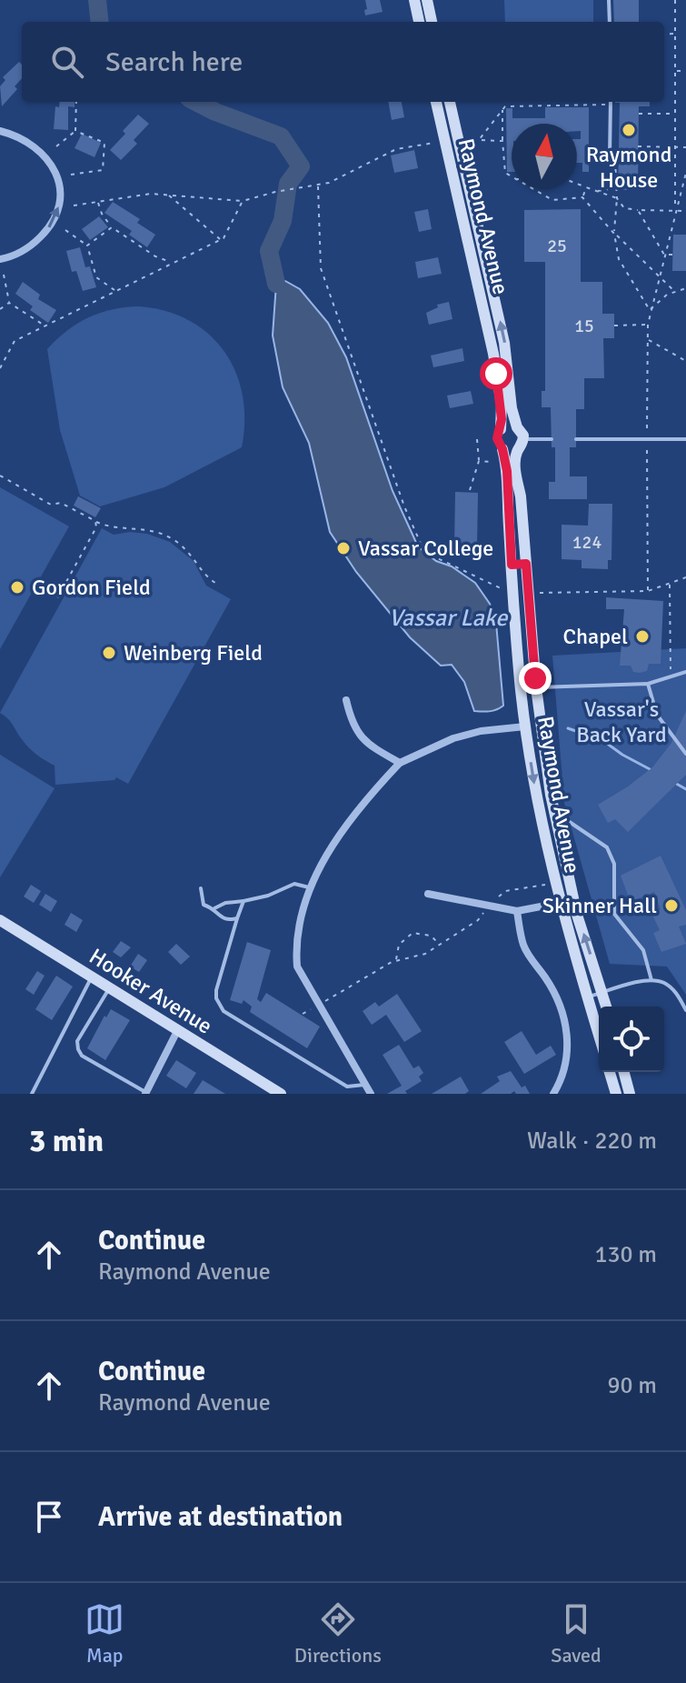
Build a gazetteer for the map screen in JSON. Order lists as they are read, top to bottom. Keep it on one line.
{"streets":{"main road":["Raymond Avenue","Hooker Avenue"]},"water":["Vassar Lake"],"parks":["Vassar's Back Yard"],"places":["Raymond House","Vassar College","Gordon Field","Chapel","Weinberg Field","Skinner Hall"],"house_numbers":["25","15","124"],"north":"top","page":{"search":"Search here","heading":["3 min","Walk · 220 m"],"list":[["Continue","Raymond Avenue","130 m"],["Continue","Raymond Avenue","90 m"],"Arrive at destination"],"nav":["Map","Directions","Saved"]}}
